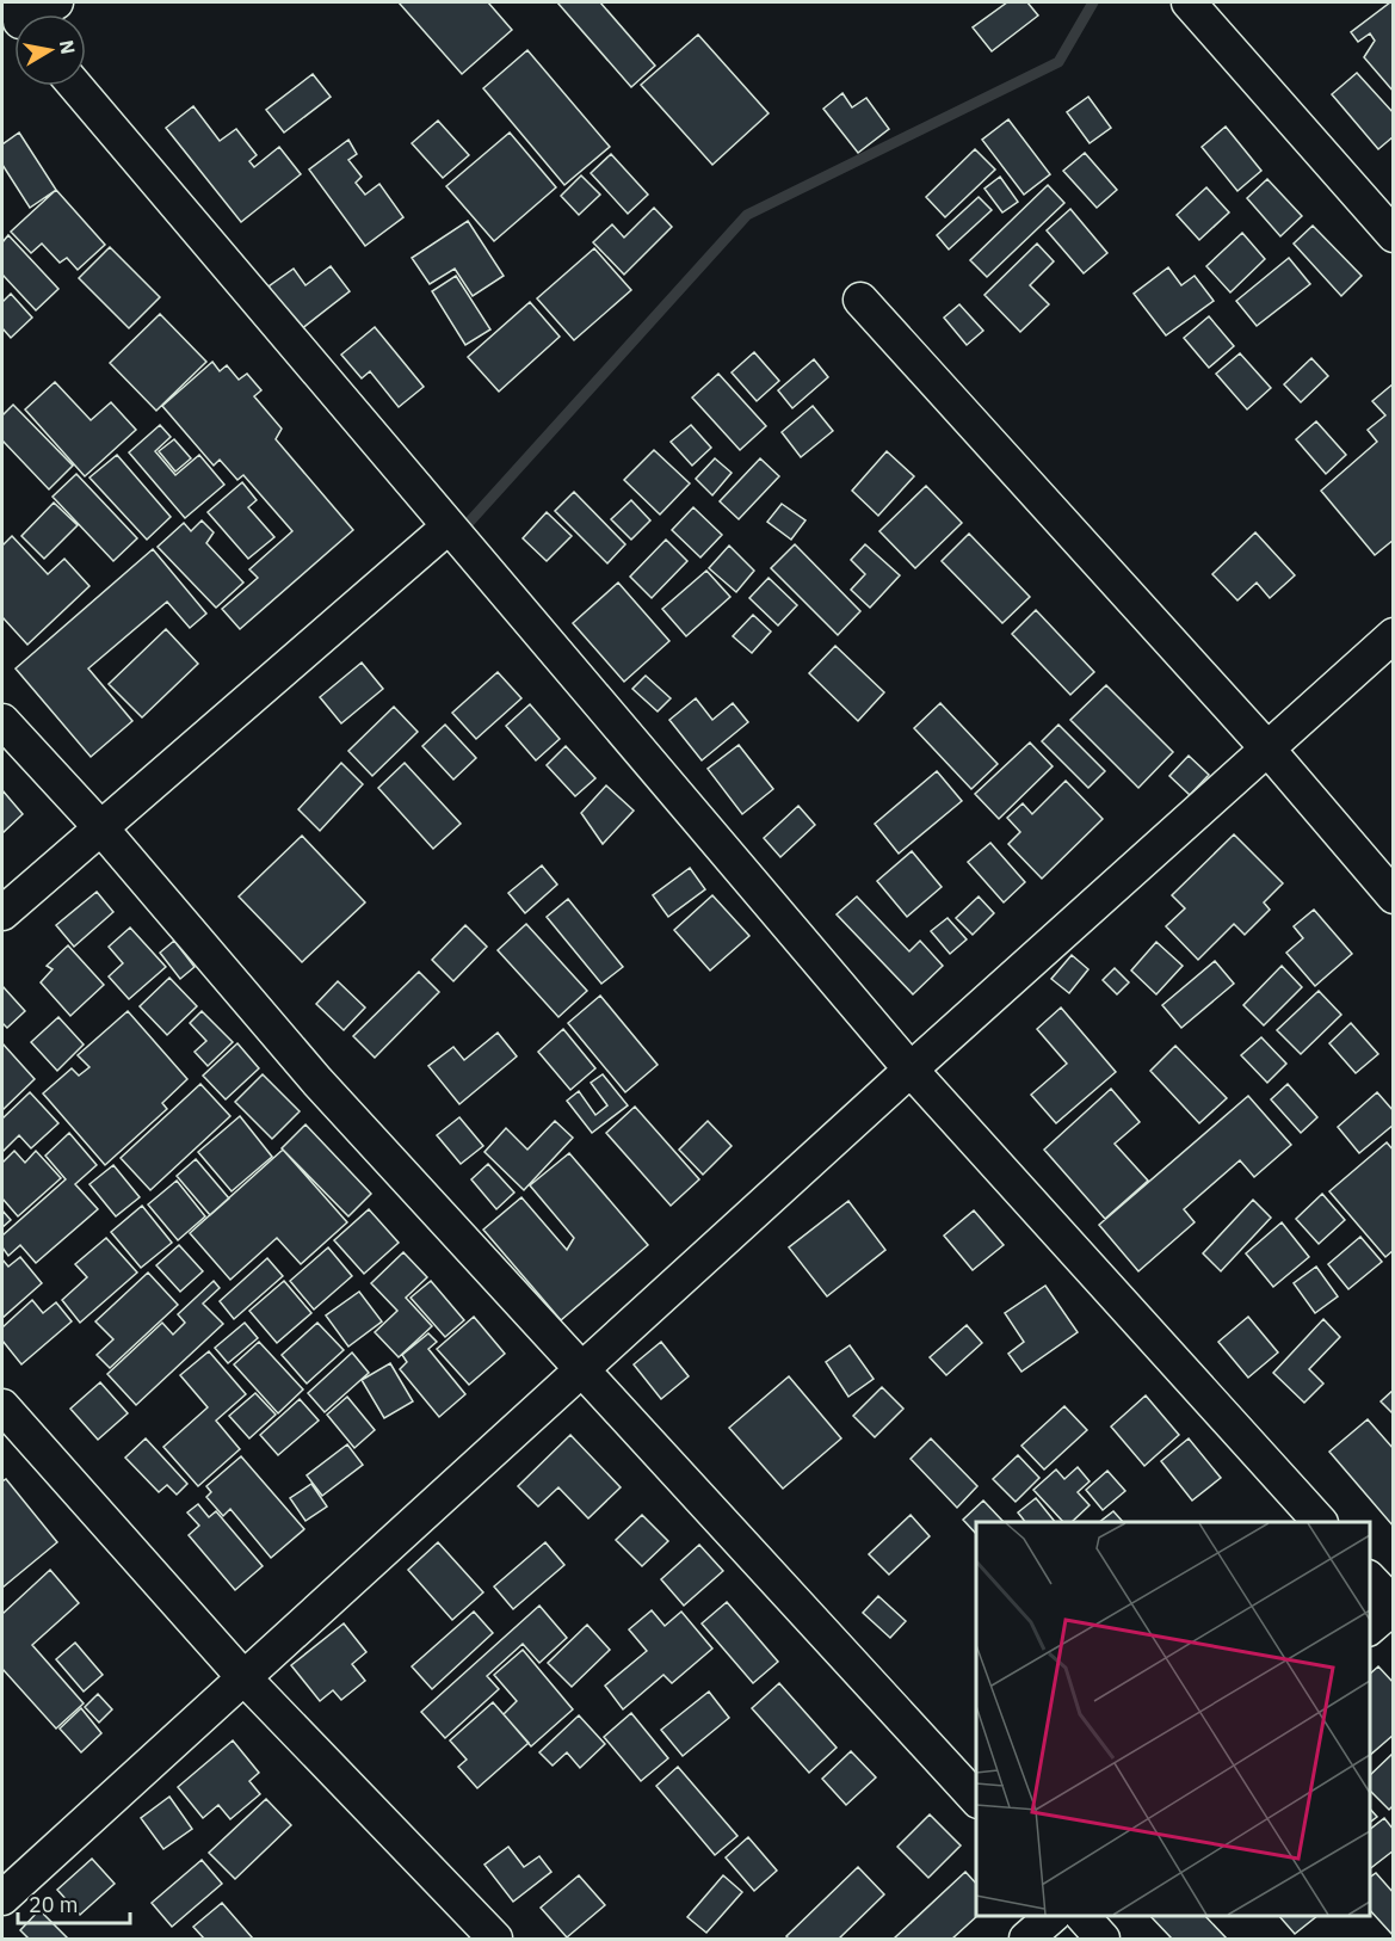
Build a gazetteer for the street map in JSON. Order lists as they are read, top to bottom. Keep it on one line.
{"scale_bar":"20 m","north":"right"}
